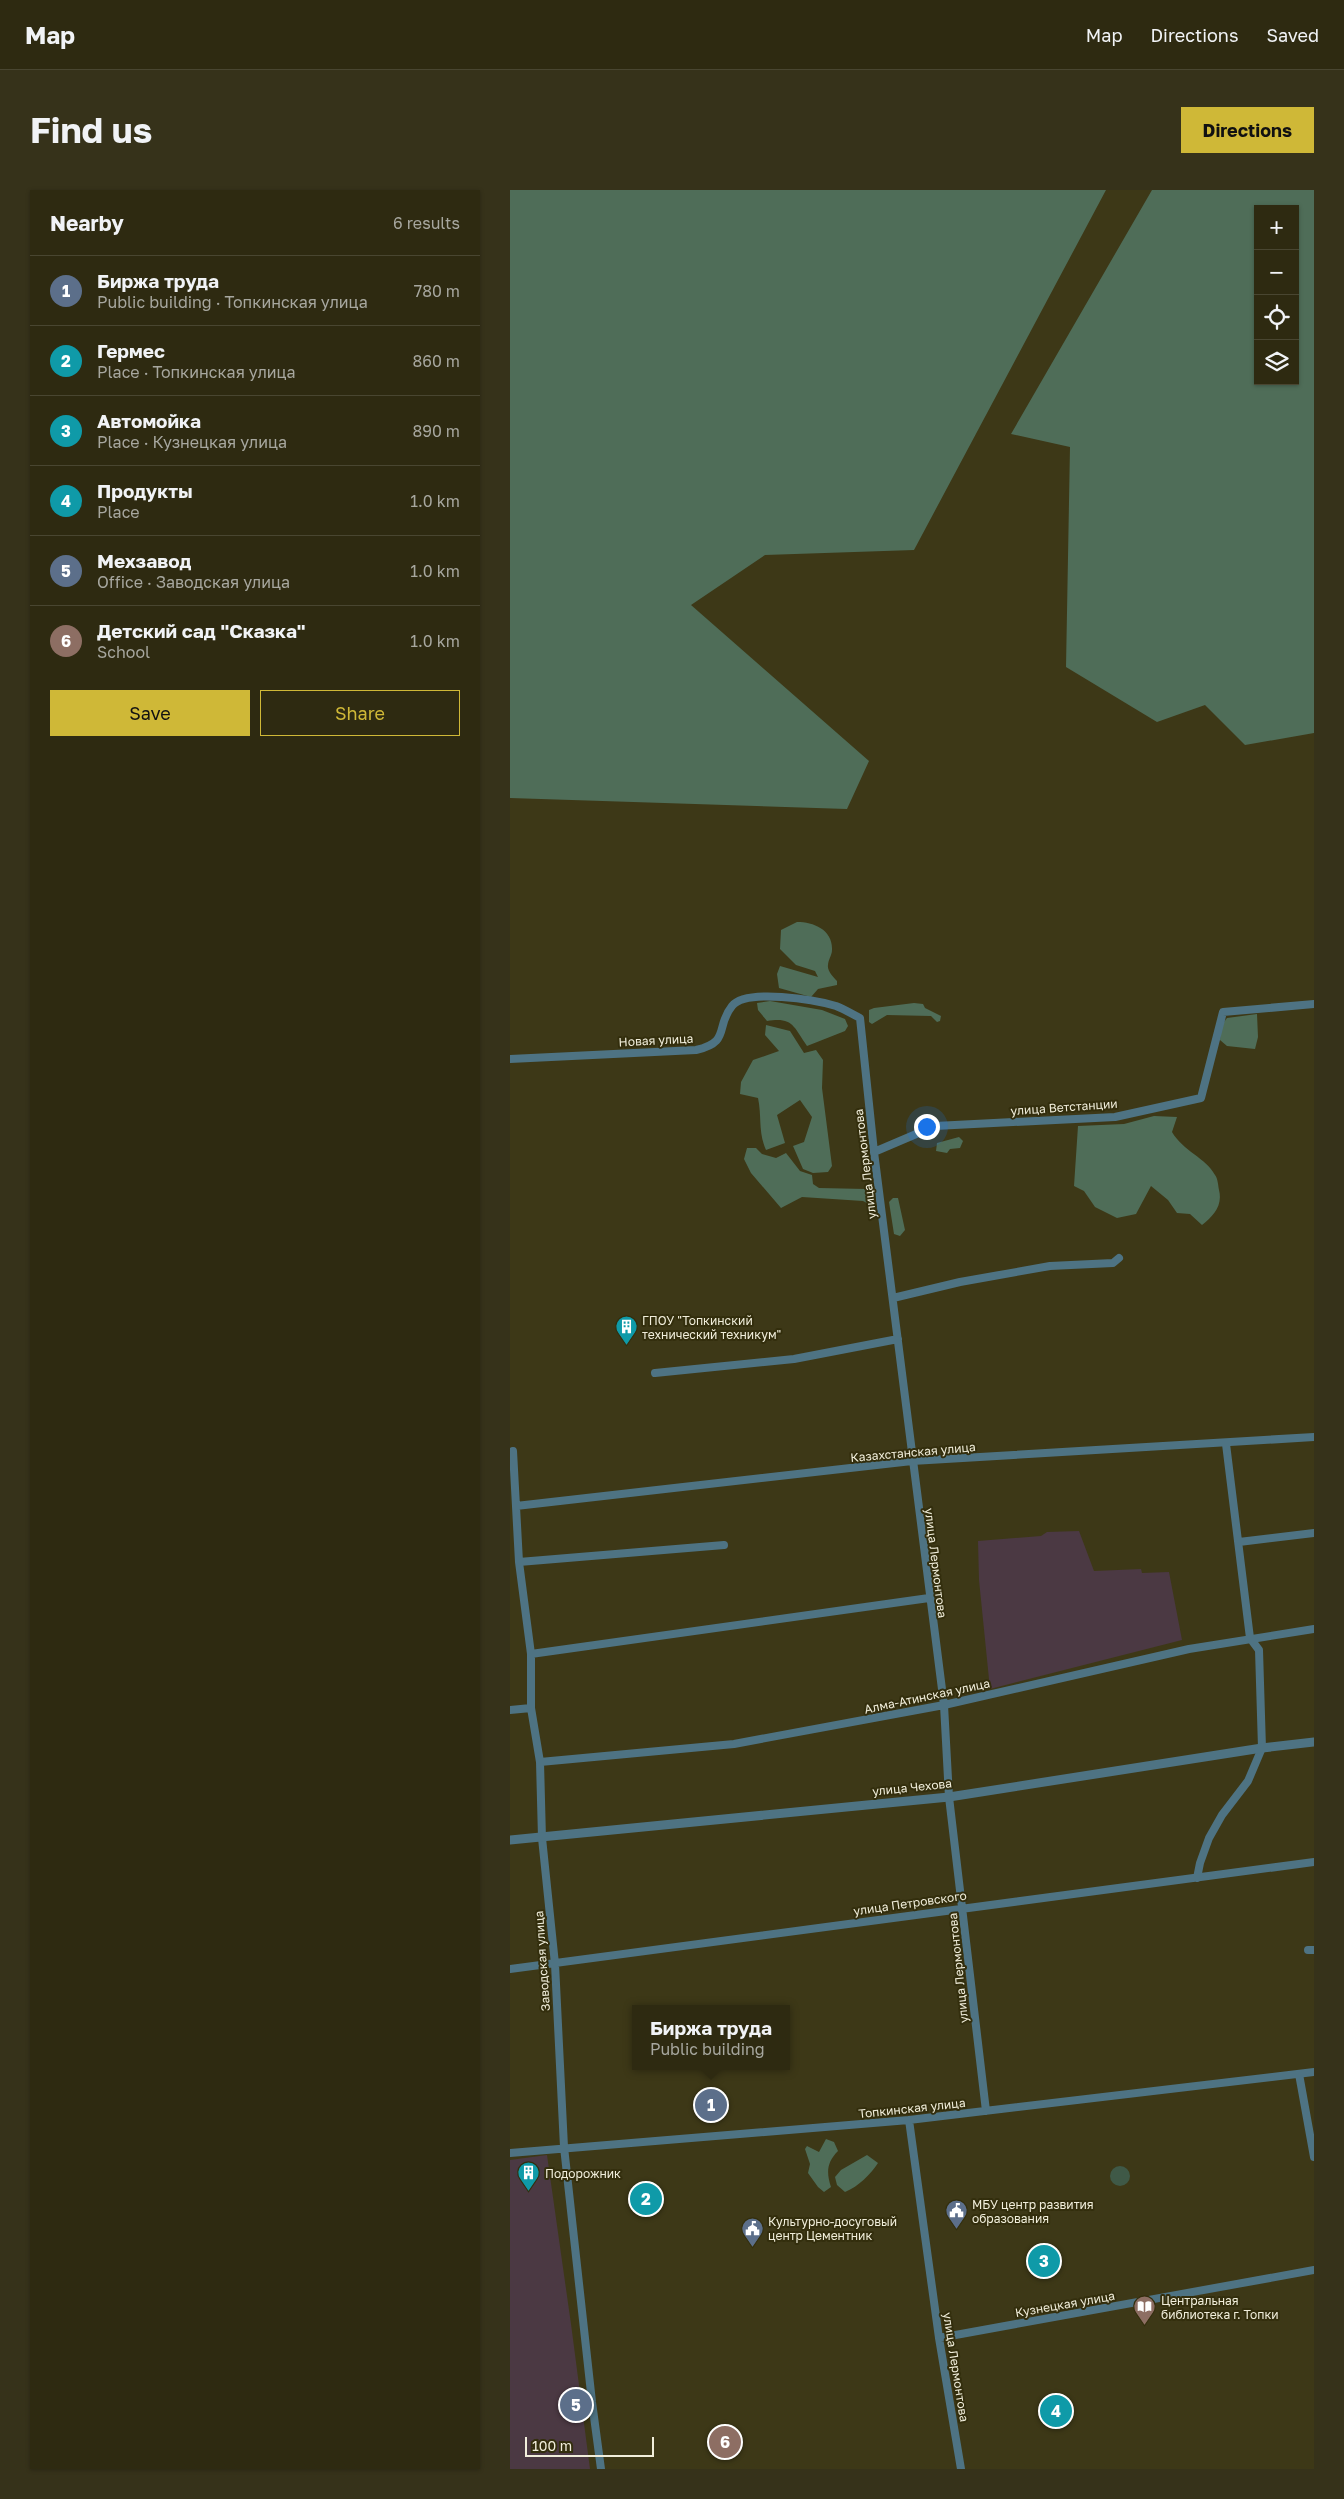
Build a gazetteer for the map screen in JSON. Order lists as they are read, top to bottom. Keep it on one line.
{"streets":{"street":["Новая улица","улица Ветстанции","улица Лермонтова","Казахстанская улица","Алма-Атинская улица","улица Чехова","улица Петровского","Заводская улица","Топкинская улица","Кузнецкая улица"]},"crossings":[["Новая улица","улица Лермонтова"],["улица Ветстанции","улица Лермонтова"],["улица Лермонтова","Казахстанская улица"],["улица Лермонтова","Алма-Атинская улица"],["улица Лермонтова","улица Чехова"],["улица Лермонтова","улица Петровского"],["улица Лермонтова","Топкинская улица"],["улица Лермонтова","Кузнецкая улица"],["Казахстанская улица","Заводская улица"],["Алма-Атинская улица","Заводская улица"],["улица Чехова","Заводская улица"],["улица Петровского","Заводская улица"],["Заводская улица","Топкинская улица"]],"places":{"building":["ГПОУ \"Топкинский технический техникум\"","Подорожник"],"public building":["МБУ центр развития образования","Культурно-досуговый центр Цементник"],"library":["Центральная библиотека г. Топки"]},"scale_bar":"100 m","page":{"header":"Map","nav":["Map","Directions","Saved"],"buttons":["Directions",["Save","Share"]],"title":"Find us","heading":["Nearby","6 results"],"map_buttons":["+","−"],"list":[{"mark":"1","name":"Биржа труда","note":"Public building · Топкинская улица","value":"780 m"},{"mark":"2","name":"Гермес","note":"Place · Топкинская улица","value":"860 m"},{"mark":"3","name":"Автомойка","note":"Place · Кузнецкая улица","value":"890 m"},{"mark":"4","name":"Продукты","note":"Place","value":"1.0 km"},{"mark":"5","name":"Мехзавод","note":"Office · Заводская улица","value":"1.0 km"},{"mark":"6","name":"Детский сад \"Сказка\"","note":"School","value":"1.0 km"}],"popup":["Биржа труда","Public building"],"pins":["1","2","3","5","4","6"],"scale":"100 m"}}
